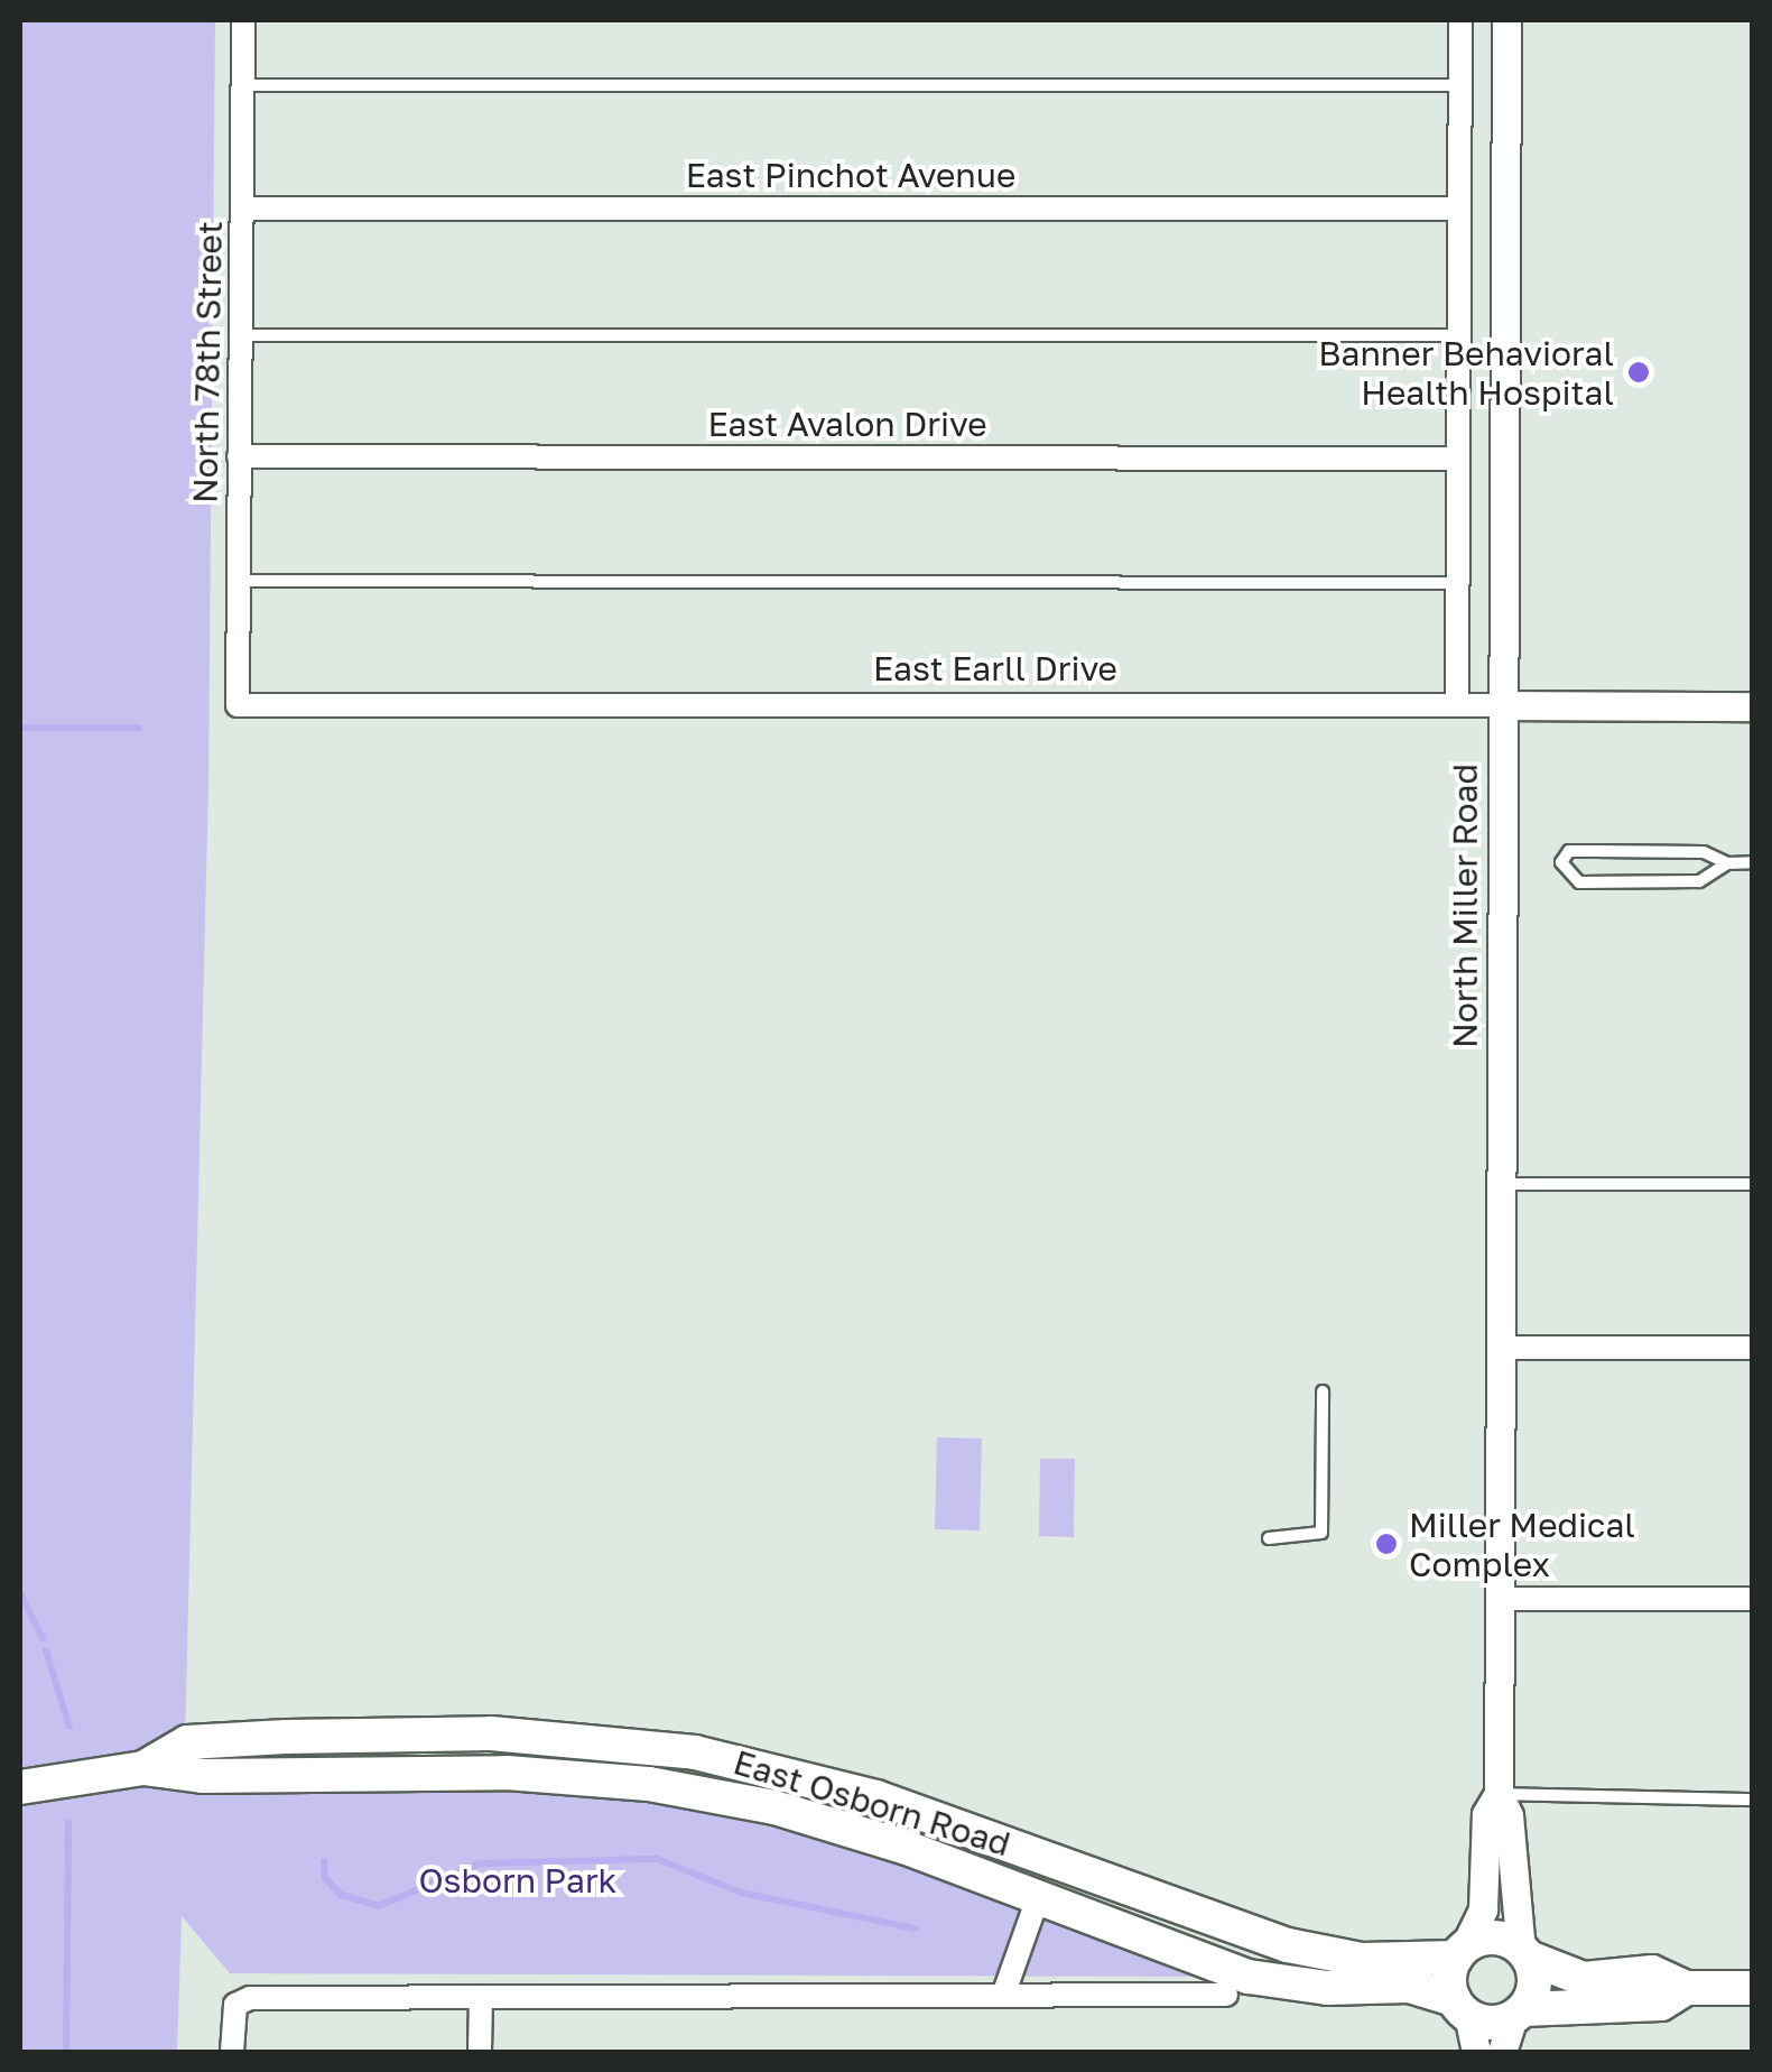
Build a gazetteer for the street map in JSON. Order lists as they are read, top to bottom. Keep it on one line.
{"streets":{"main road":["East Osborn Road"],"street":["East Pinchot Avenue","North 78th Street","East Avalon Drive","East Earll Drive","North Miller Road"]},"crossings":[["East Pinchot Avenue","North 78th Street"],["North 78th Street","East Avalon Drive"],["North 78th Street","East Earll Drive"],["East Earll Drive","North Miller Road"],["North Miller Road","East Osborn Road"]],"parks":["Osborn Park"],"places":["Banner Behavioral Health Hospital","Miller Medical Complex"]}
